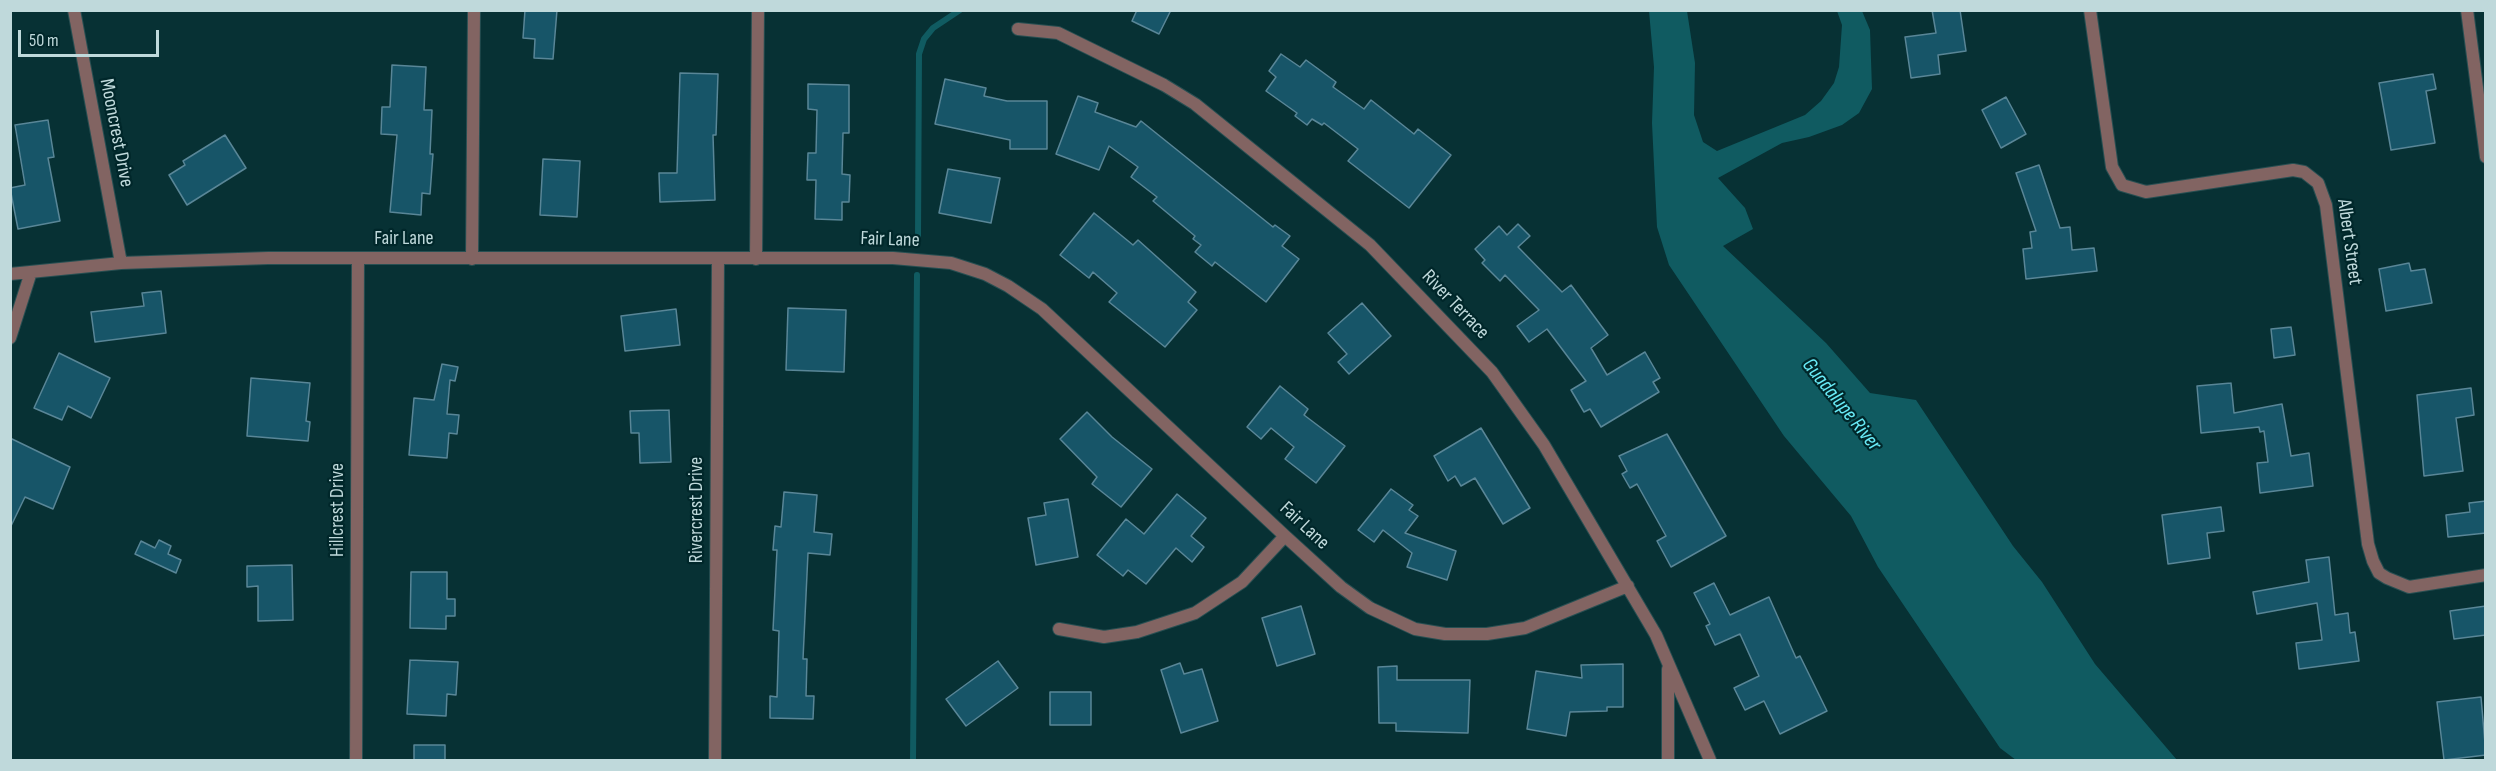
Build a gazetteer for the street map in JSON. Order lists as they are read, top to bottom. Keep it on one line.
{"streets":{"street":["Mooncrest Drive","Fair Lane","Albert Street","River Terrace","Hillcrest Drive","Rivercrest Drive"]},"crossings":[["Mooncrest Drive","Fair Lane"],["Fair Lane","River Terrace"],["Fair Lane","Hillcrest Drive"],["Fair Lane","Rivercrest Drive"]],"water":["Guadalupe River"],"scale_bar":"50 m"}
